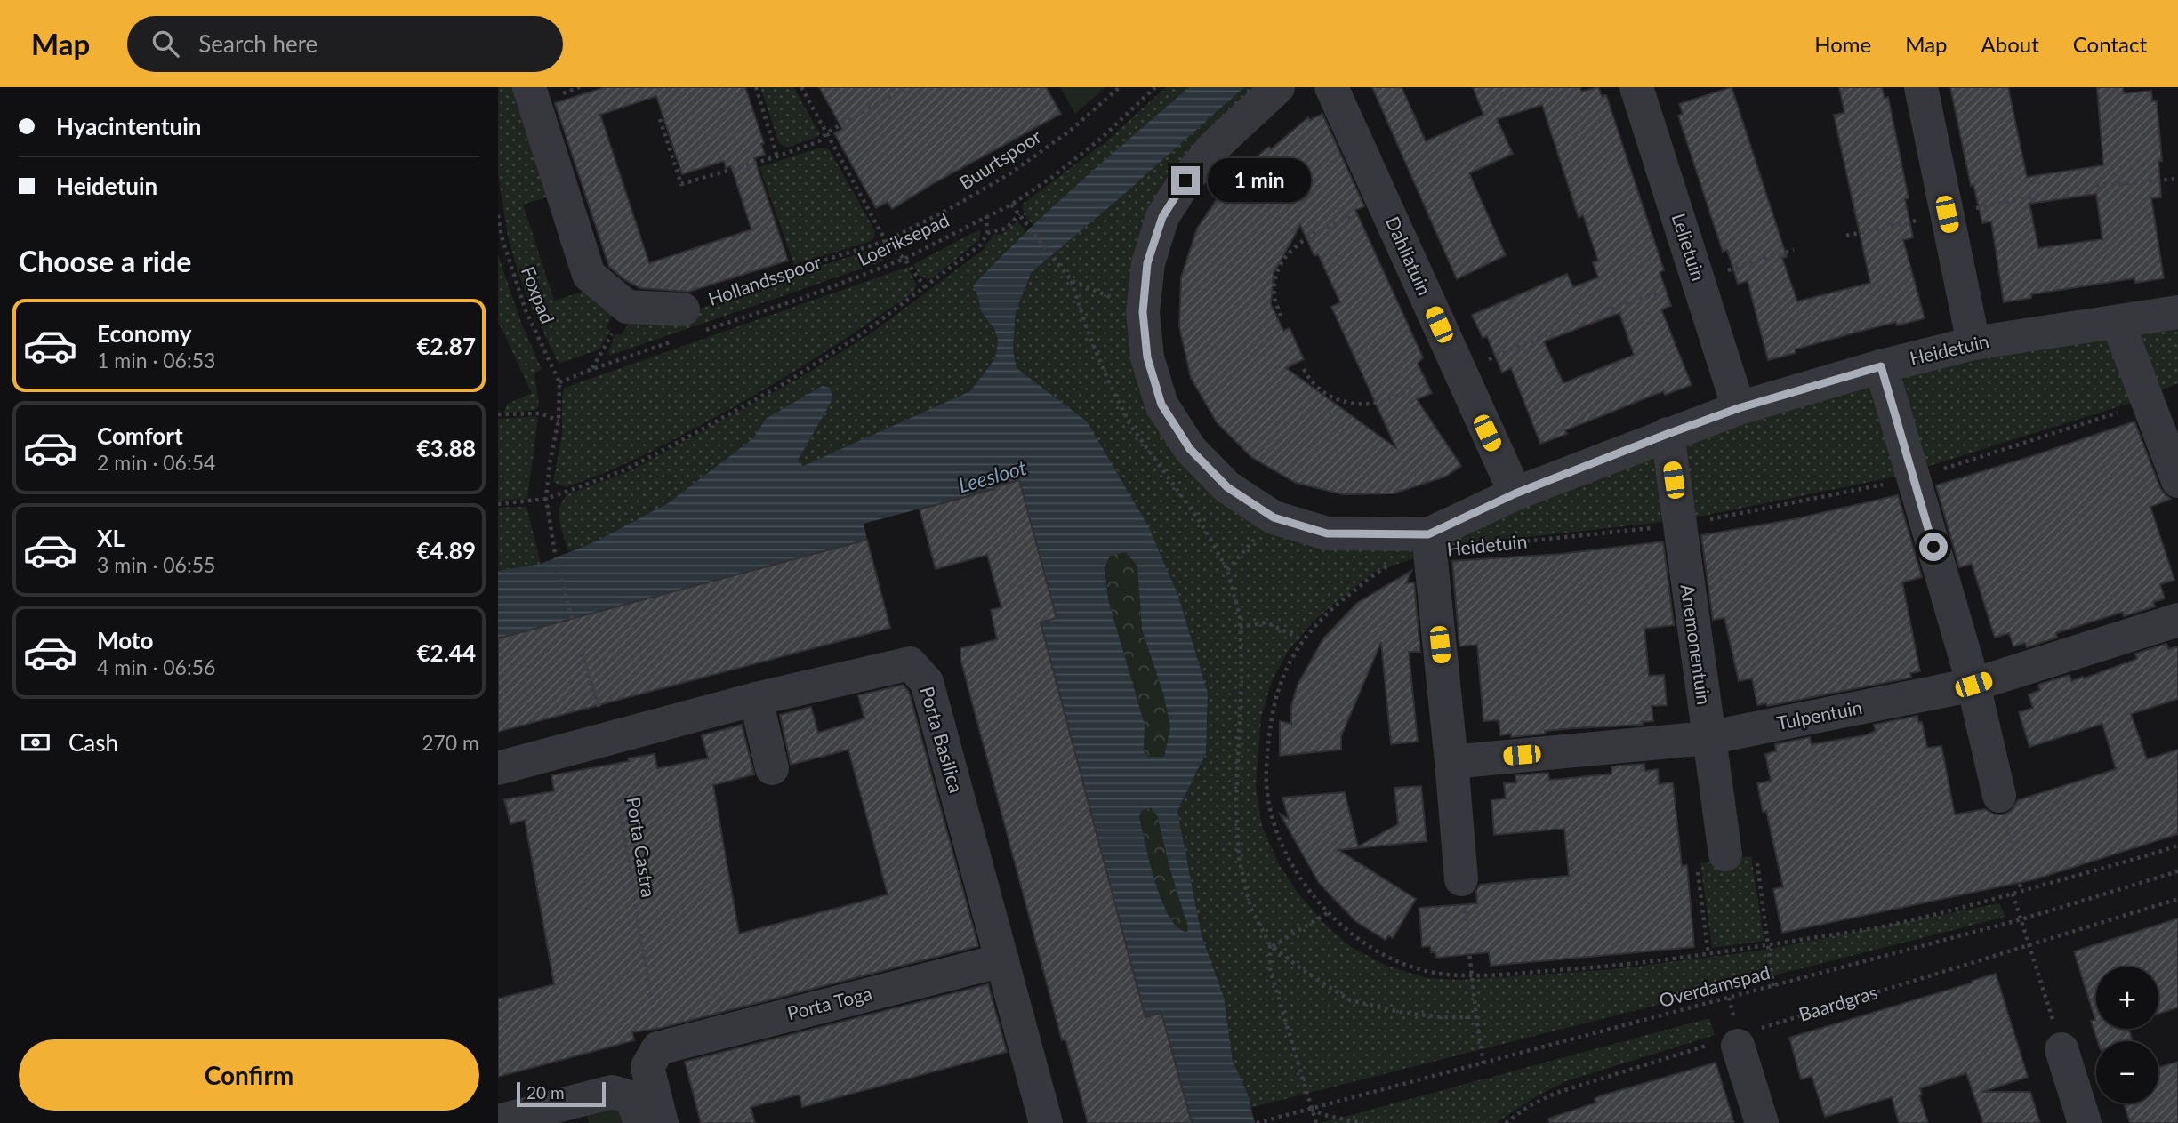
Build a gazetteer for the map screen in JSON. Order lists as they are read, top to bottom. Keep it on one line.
{"streets":{"street":["Lelietuin","Dahliatuin","Hollandsspoor","Heidetuin","Anemonentuin","Tulpentuin","Porta Basilica","Porta Toga"],"path":["Buurtspoor","Loeriksepad","Foxpad","Porta Castra","Overdamspad","Baardgras"]},"crossings":[["Buurtspoor","Hollandsspoor"],["Loeriksepad","Hollandsspoor"],["Loeriksepad","Foxpad"],["Lelietuin","Heidetuin"],["Dahliatuin","Heidetuin"],["Heidetuin","Anemonentuin"],["Anemonentuin","Tulpentuin"],["Porta Basilica","Porta Castra"],["Porta Basilica","Porta Toga"],["Porta Castra","Porta Toga"]],"water":["Leesloot"],"scale_bar":"20 m","page":{"header":"Map","search":"Search here","nav":["Home","Map","About","Contact"],"banner":["Hyacintentuin","Heidetuin"],"bubble":"1 min","heading":"Choose a ride","list":[{"name":"Economy","note":"1 min · 06:53","value":"€2.87"},{"name":"Comfort","note":"2 min · 06:54","value":"€3.88"},{"name":"XL","note":"3 min · 06:55","value":"€4.89"},{"name":"Moto","note":"4 min · 06:56","value":"€2.44"}],"pay":["Cash","270 m"],"map_buttons":["+","−"],"buttons":"Confirm","scale":"20 m"}}
